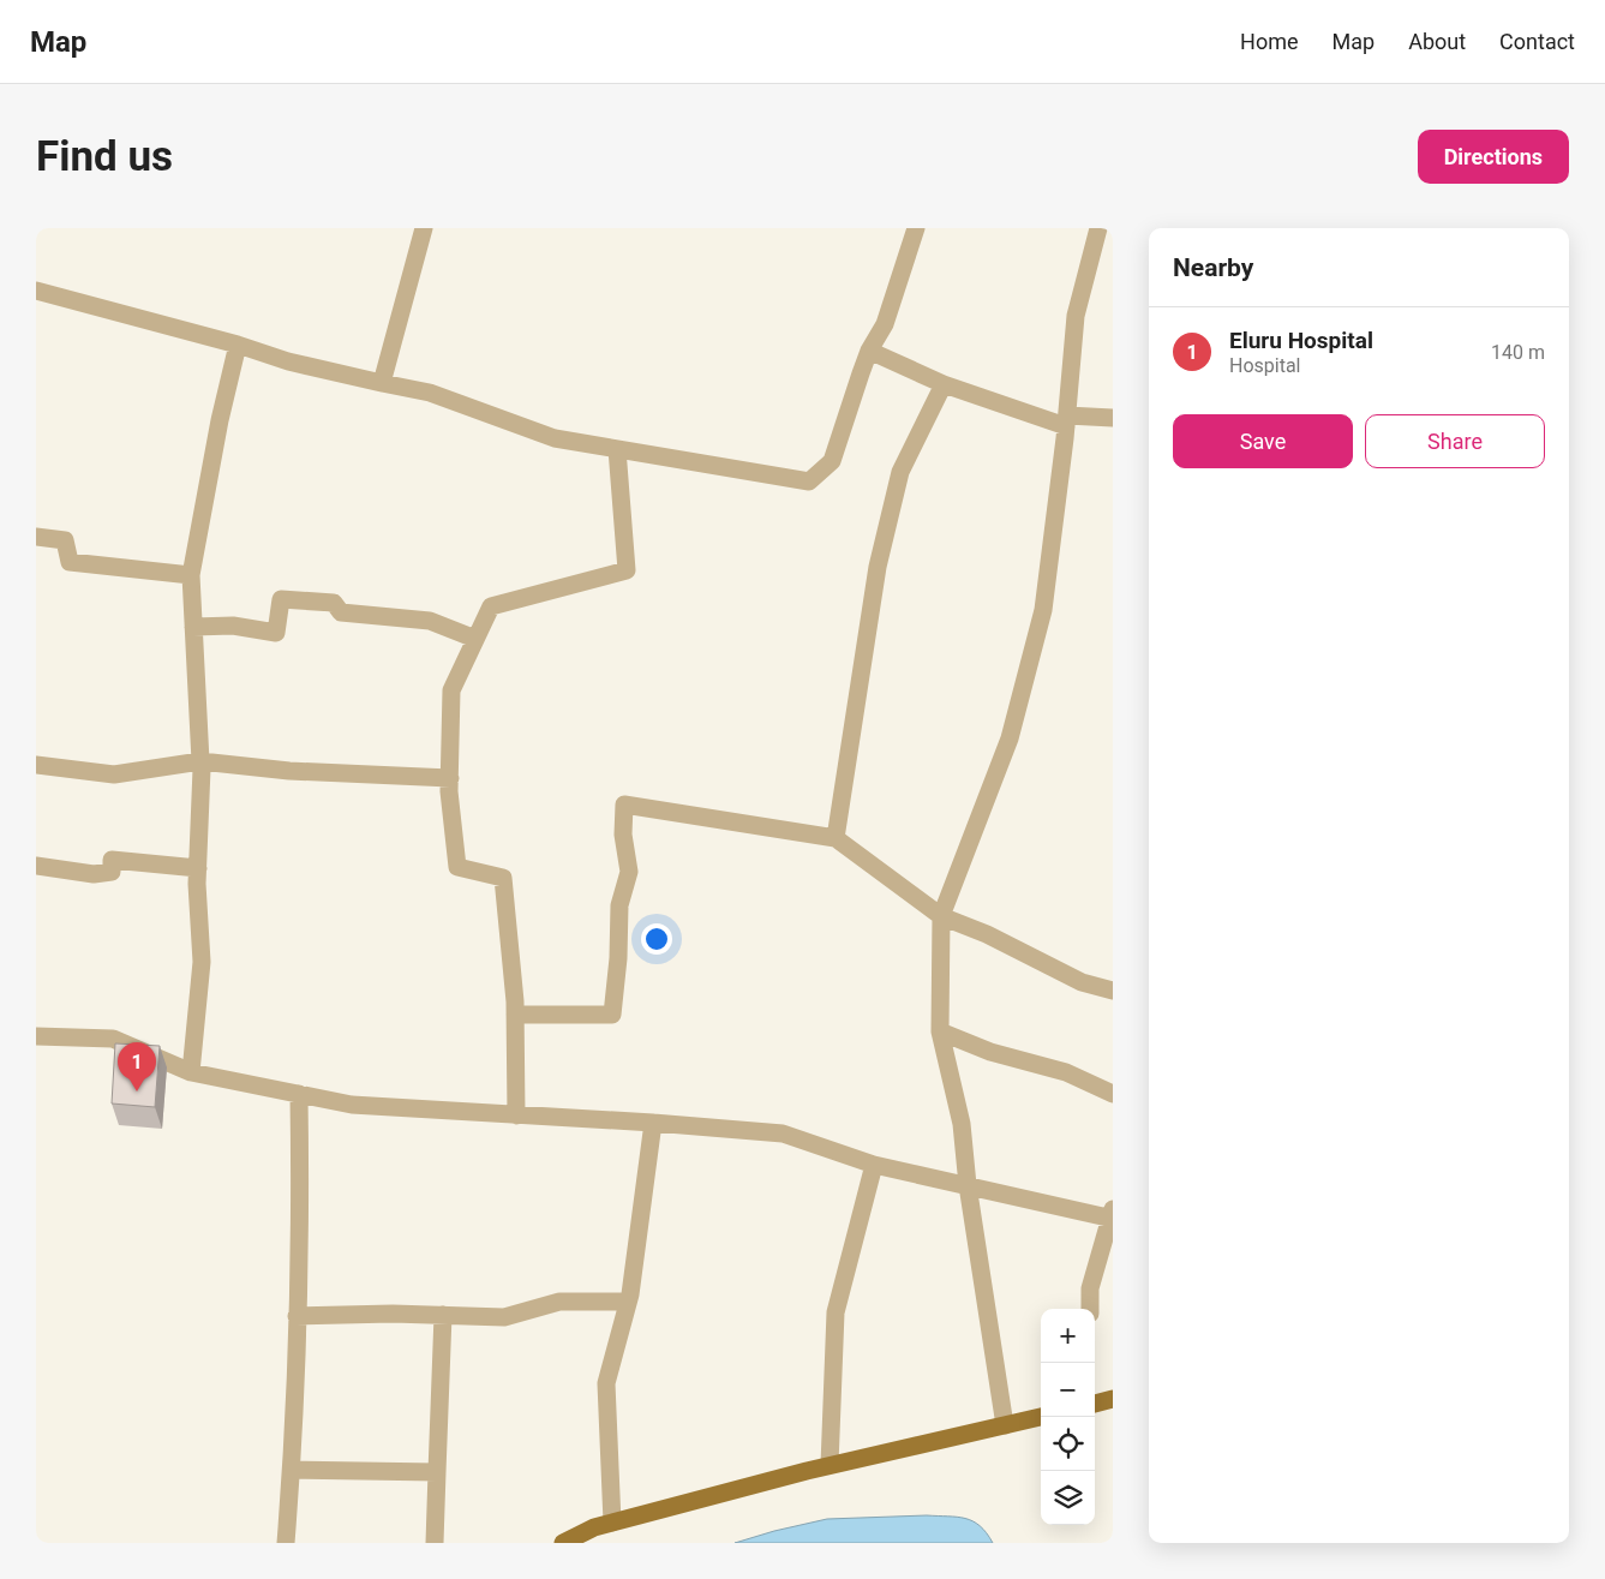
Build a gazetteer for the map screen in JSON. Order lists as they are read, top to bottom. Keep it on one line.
{"page":{"header":"Map","nav":["Home","Map","About","Contact"],"buttons":["Directions",["Save","Share"]],"title":"Find us","heading":"Nearby","list":[{"mark":"1","name":"Eluru Hospital","note":"Hospital","value":"140 m"}],"pins":"1","map_buttons":["+","−"]}}
